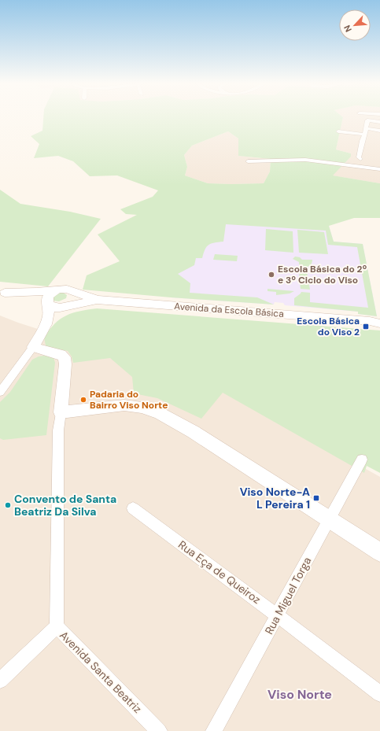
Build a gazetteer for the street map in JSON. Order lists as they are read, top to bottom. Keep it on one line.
{"streets":{"street":["Avenida da Escola Básica","Rua Eça de Queiroz","Rua Miguel Torga","Avenida Santa Beatriz"]},"crossings":[["Rua Eça de Queiroz","Rua Miguel Torga"]],"districts":["Viso Norte"],"places":{"other":["Escola Básica do 2º e 3º Ciclo do Viso","Padaria do Bairro Viso Norte","Convento de Santa Beatriz Da Silva"],"transit":["Escola Básica do Viso 2","Viso Norte-A L Pereira 1"]},"north":"bottom left"}
